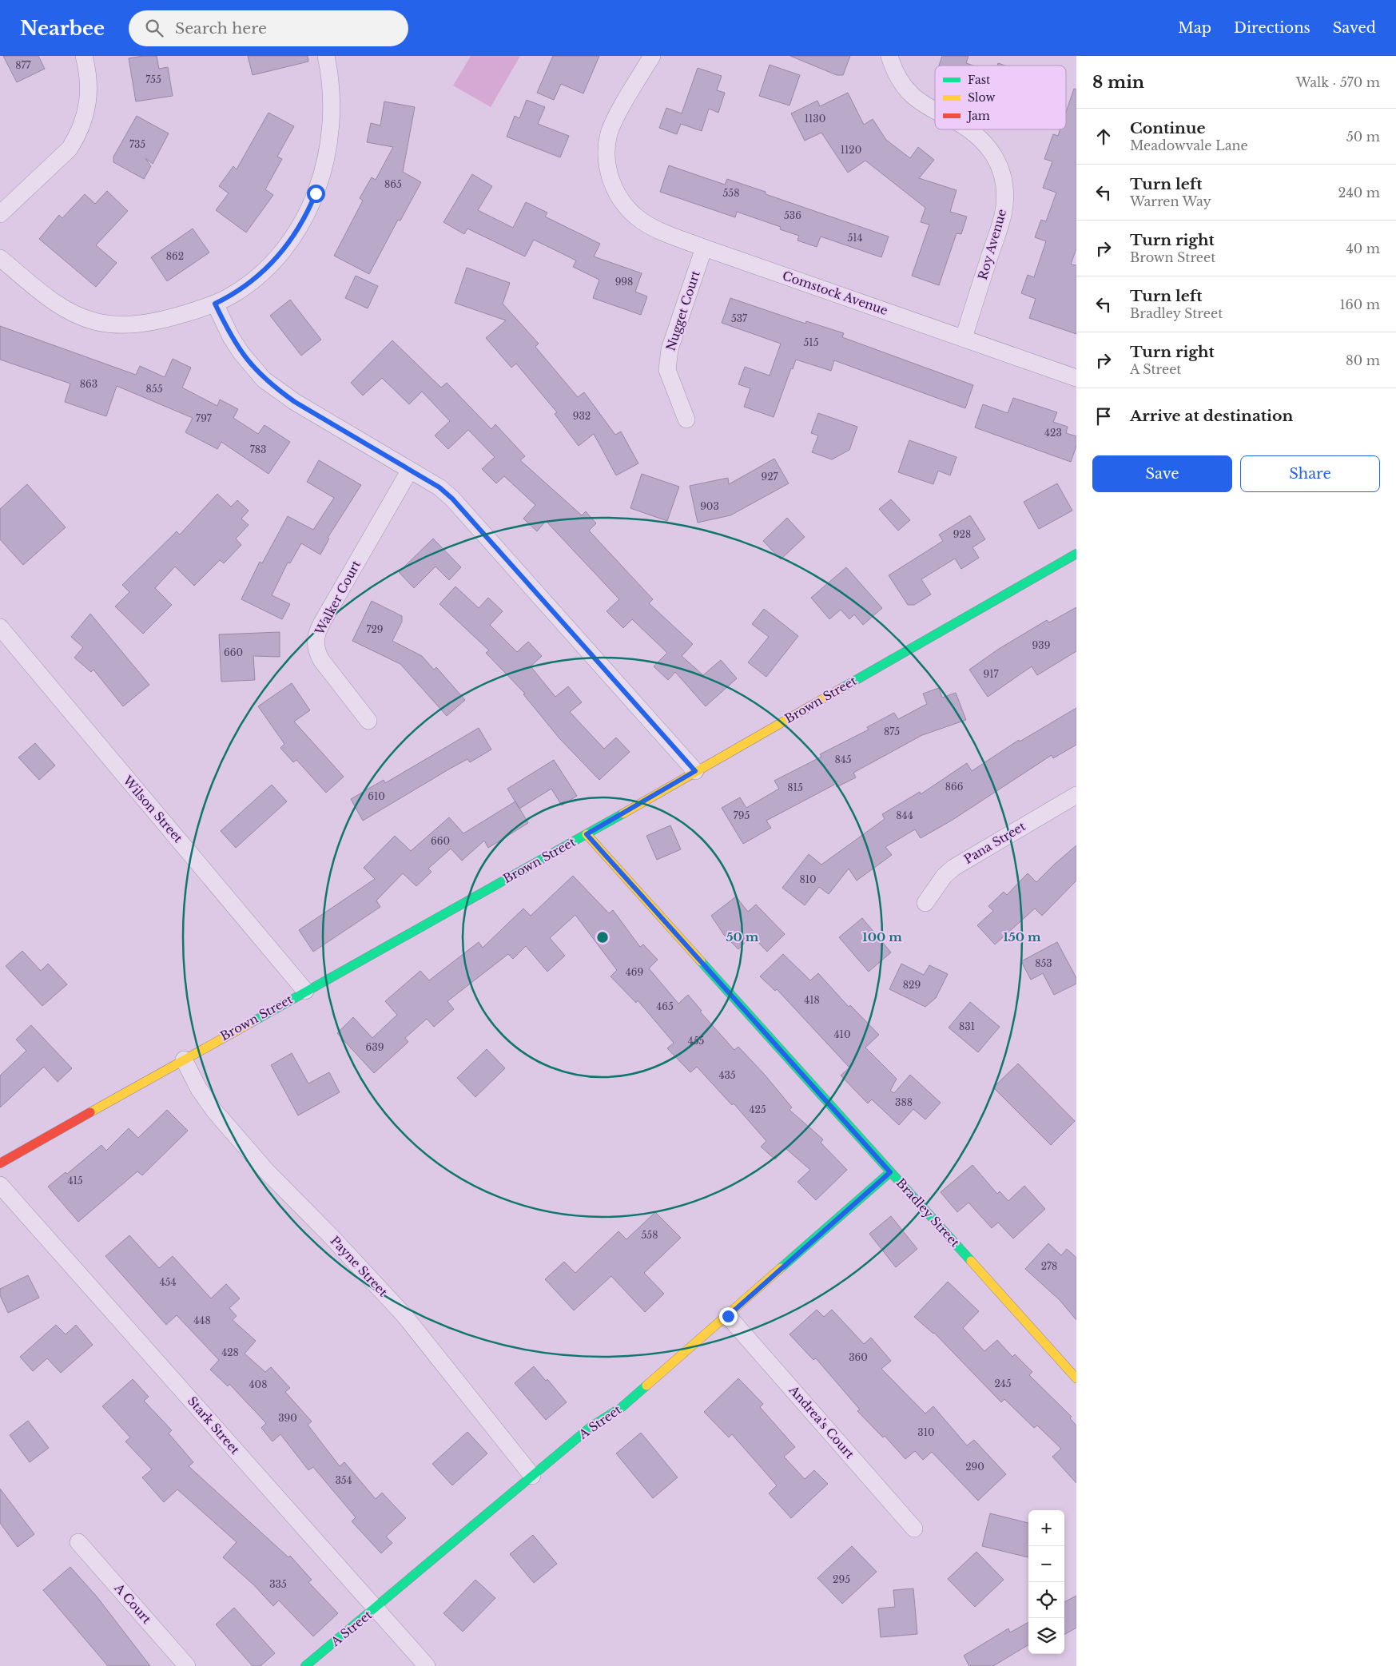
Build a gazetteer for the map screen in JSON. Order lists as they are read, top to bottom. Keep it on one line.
{"streets":{"street":["Roy Avenue","Comstock Avenue","Nugget Court","Walker Court","Brown Street","Wilson Street","Pana Street","Bradley Street","Payne Street","A Street","Andrea's Court","Stark Street","A Court"]},"crossings":[["Roy Avenue","Comstock Avenue"],["Comstock Avenue","Nugget Court"],["Brown Street","Wilson Street"],["Brown Street","Bradley Street"],["Brown Street","Payne Street"],["Bradley Street","A Street"],["Payne Street","A Street"],["A Street","Andrea's Court"],["A Street","Stark Street"]],"house_numbers":["877","755","1130","735","1120","865","558","536","514","862","998","537","515","863","855","932","797","423","783","927","903","928","729","939","660","917","875","845","866","815","610","795","844","660","810","853","469","829","418","465","831","410","455","639","435","388","425","415","558","278","454","448","428","360","245","408","390","310","290","354","295","335"],"legend":["Fast","Slow","Jam"],"page":{"header":"Nearbee","search":"Search here","nav":["Map","Directions","Saved"],"heading":["8 min","Walk · 570 m"],"list":[["Continue","Meadowvale Lane","50 m"],["Turn left","Warren Way","240 m"],["Turn right","Brown Street","40 m"],["Turn left","Bradley Street","160 m"],["Turn right","A Street","80 m"],"Arrive at destination"],"buttons":["Save","Share"],"map_buttons":["+","−"]},"rings":["50 m","100 m","150 m"]}
